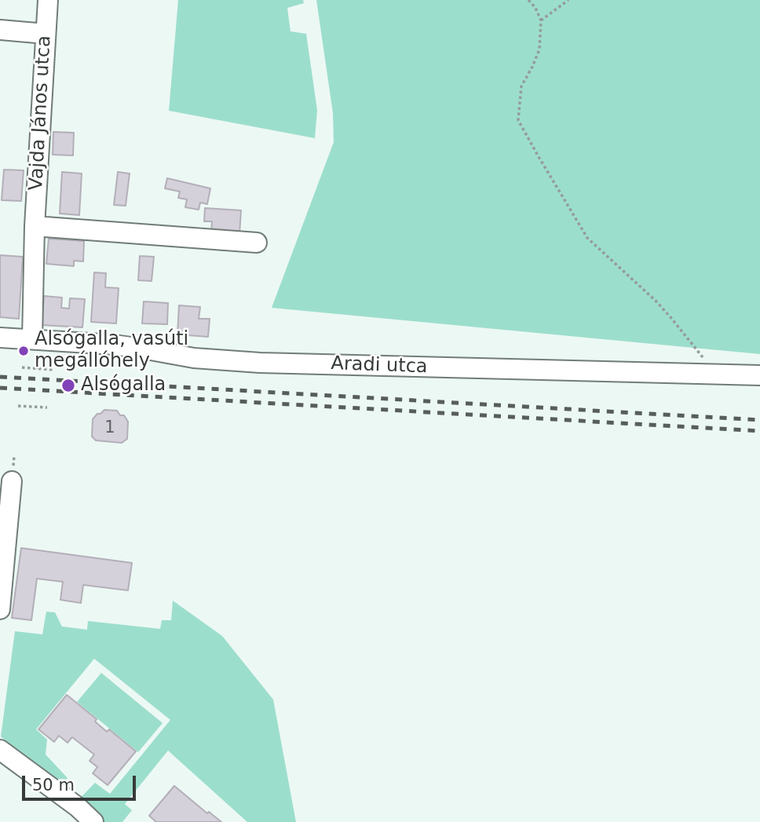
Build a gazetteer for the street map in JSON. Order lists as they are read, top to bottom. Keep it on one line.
{"streets":{"street":["Vajda János utca","Aradi utca"]},"crossings":[["Vajda János utca","Aradi utca"]],"places":["Alsógalla, vasúti megállóhely","Alsógalla"],"house_numbers":["1"],"scale_bar":"50 m"}
